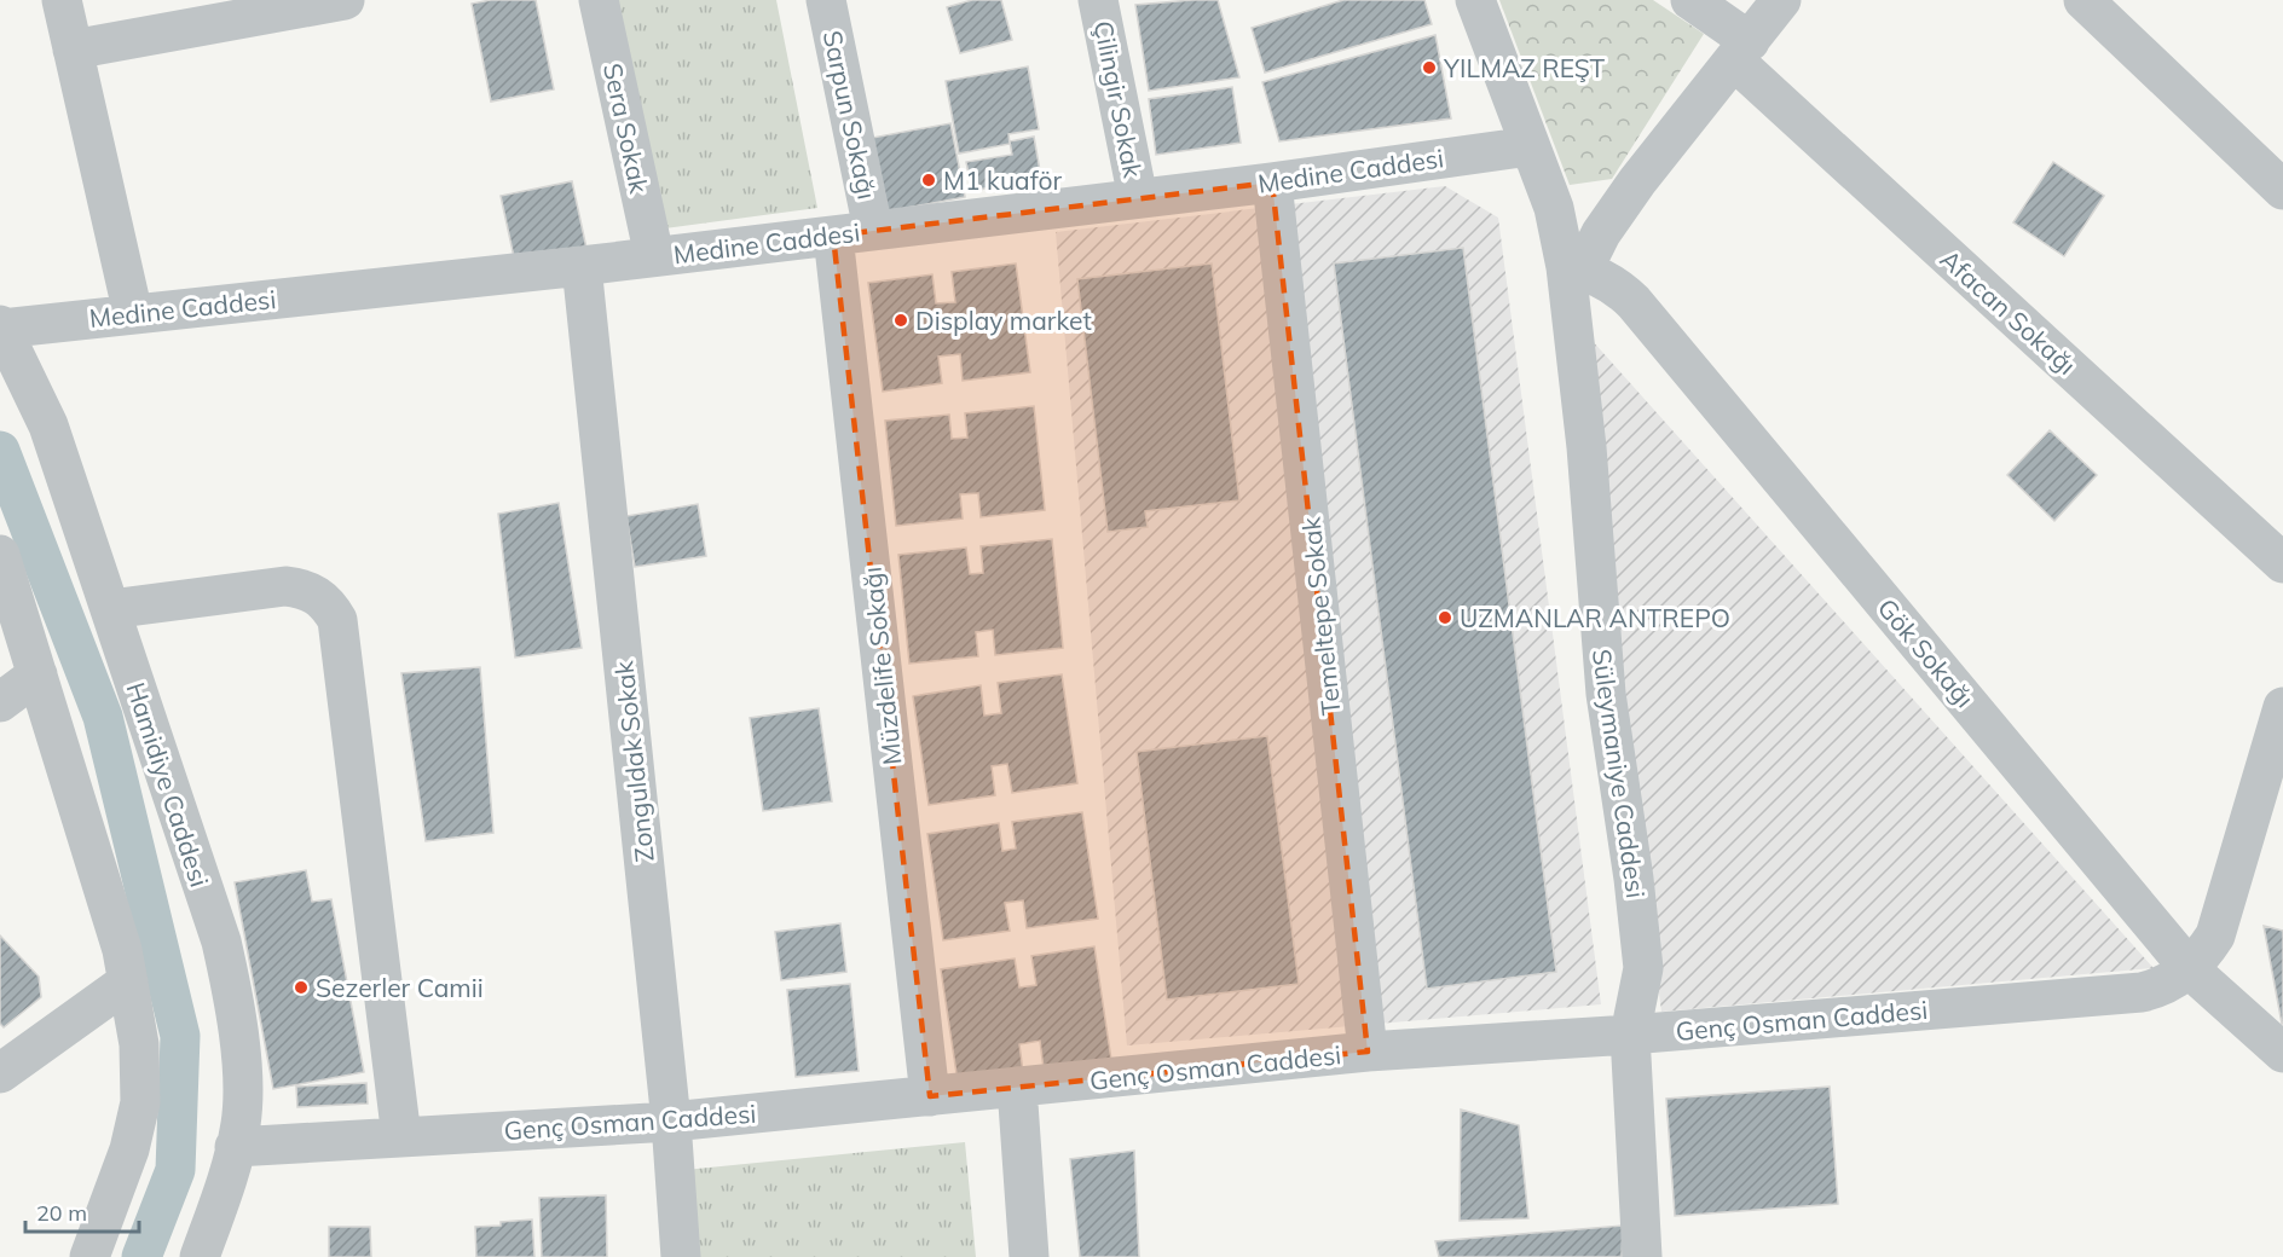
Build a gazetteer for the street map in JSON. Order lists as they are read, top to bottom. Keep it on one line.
{"streets":{"street":["Çilingir Sokak","Sarpun Sokağı","Sera Sokak","Medine Caddesi","Afacan Sokağı","Temeltepe Sokak","Gök Sokağı","Müzdelife Sokağı","Zonguldak Sokak","Süleymaniye Caddesi","Hamidiye Caddesi","Genç Osman Caddesi"]},"crossings":[["Çilingir Sokak","Medine Caddesi"],["Sarpun Sokağı","Medine Caddesi"],["Sera Sokak","Medine Caddesi"],["Medine Caddesi","Temeltepe Sokak"],["Medine Caddesi","Müzdelife Sokağı"],["Medine Caddesi","Zonguldak Sokak"],["Medine Caddesi","Süleymaniye Caddesi"],["Medine Caddesi","Hamidiye Caddesi"],["Temeltepe Sokak","Genç Osman Caddesi"],["Gök Sokağı","Süleymaniye Caddesi"],["Gök Sokağı","Genç Osman Caddesi"],["Müzdelife Sokağı","Genç Osman Caddesi"],["Zonguldak Sokak","Genç Osman Caddesi"],["Süleymaniye Caddesi","Genç Osman Caddesi"],["Hamidiye Caddesi","Genç Osman Caddesi"]],"places":["YILMAZ REŞT","M1 kuaför","Display market","UZMANLAR ANTREPO","Sezerler Camii"],"scale_bar":"20 m"}
